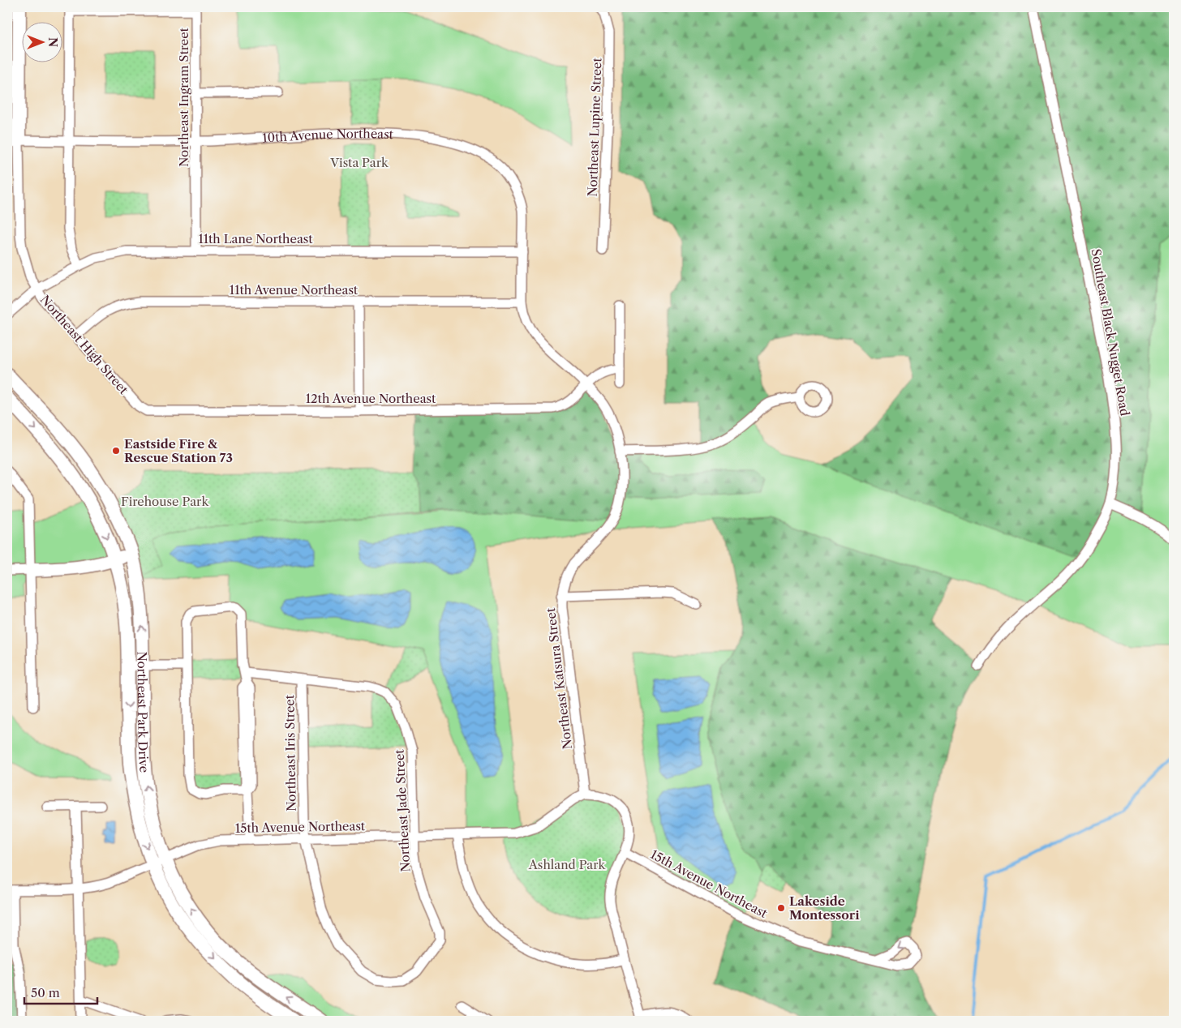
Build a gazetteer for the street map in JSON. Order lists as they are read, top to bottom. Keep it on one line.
{"streets":{"street":["Northeast Ingram Street","Northeast Lupine Street","10th Avenue Northeast","11th Lane Northeast","11th Avenue Northeast","Southeast Black Nugget Road","Northeast High Street","12th Avenue Northeast","Northeast Katsura Street","Northeast Park Drive","Northeast Iris Street","Northeast Jade Street","15th Avenue Northeast"]},"crossings":[["Northeast Ingram Street","10th Avenue Northeast"],["Northeast Ingram Street","11th Lane Northeast"],["10th Avenue Northeast","11th Lane Northeast"],["10th Avenue Northeast","11th Avenue Northeast"],["10th Avenue Northeast","Northeast High Street"],["10th Avenue Northeast","Northeast Katsura Street"],["11th Lane Northeast","Northeast High Street"],["11th Avenue Northeast","Northeast High Street"],["11th Avenue Northeast","Northeast Katsura Street"],["Northeast High Street","12th Avenue Northeast"],["12th Avenue Northeast","Northeast Katsura Street"],["Northeast Katsura Street","15th Avenue Northeast"],["Northeast Park Drive","15th Avenue Northeast"],["Northeast Iris Street","Northeast Jade Street"],["Northeast Iris Street","15th Avenue Northeast"],["Northeast Jade Street","15th Avenue Northeast"]],"parks":["Vista Park","Firehouse Park","Ashland Park"],"places":["Eastside Fire & Rescue Station 73","Lakeside Montessori"],"scale_bar":"50 m","north":"right"}
